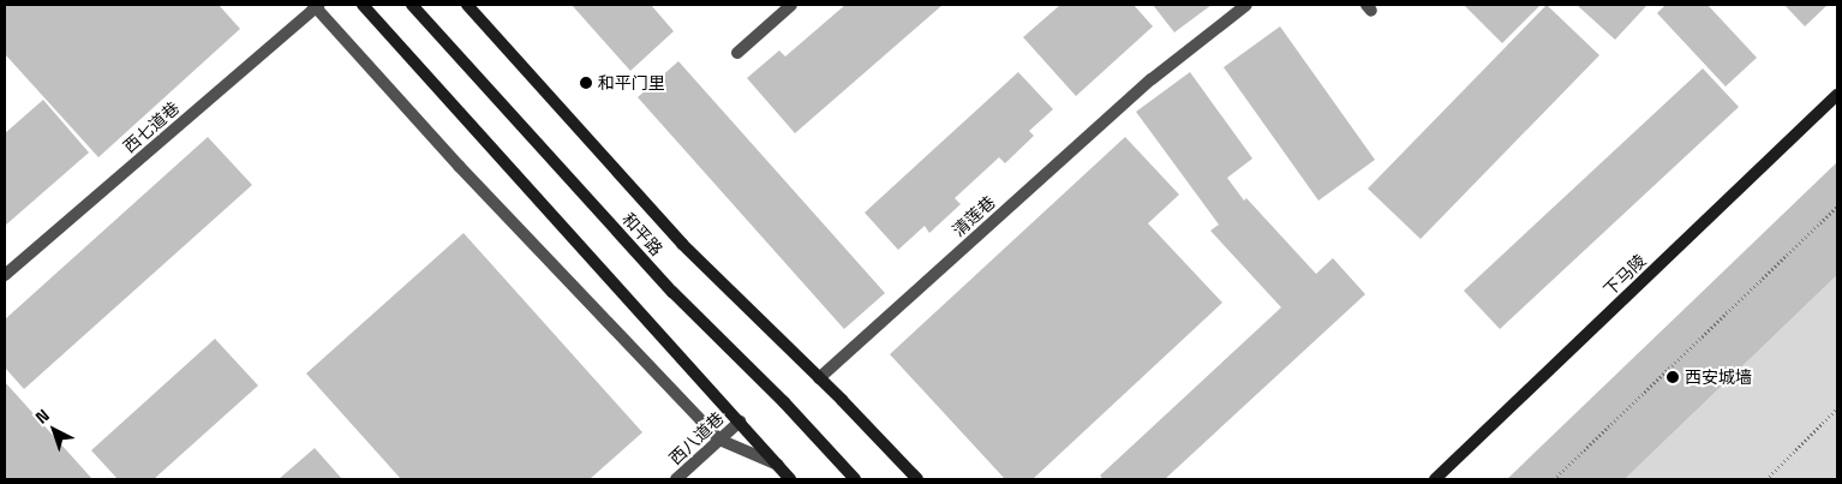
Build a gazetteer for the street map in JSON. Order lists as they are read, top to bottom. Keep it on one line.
{"streets":{"main road":["和平路","下马陵"],"street":["西七道巷","清莲巷","西八道巷"]},"places":["和平门里","西安城墙"],"north":"top left"}
